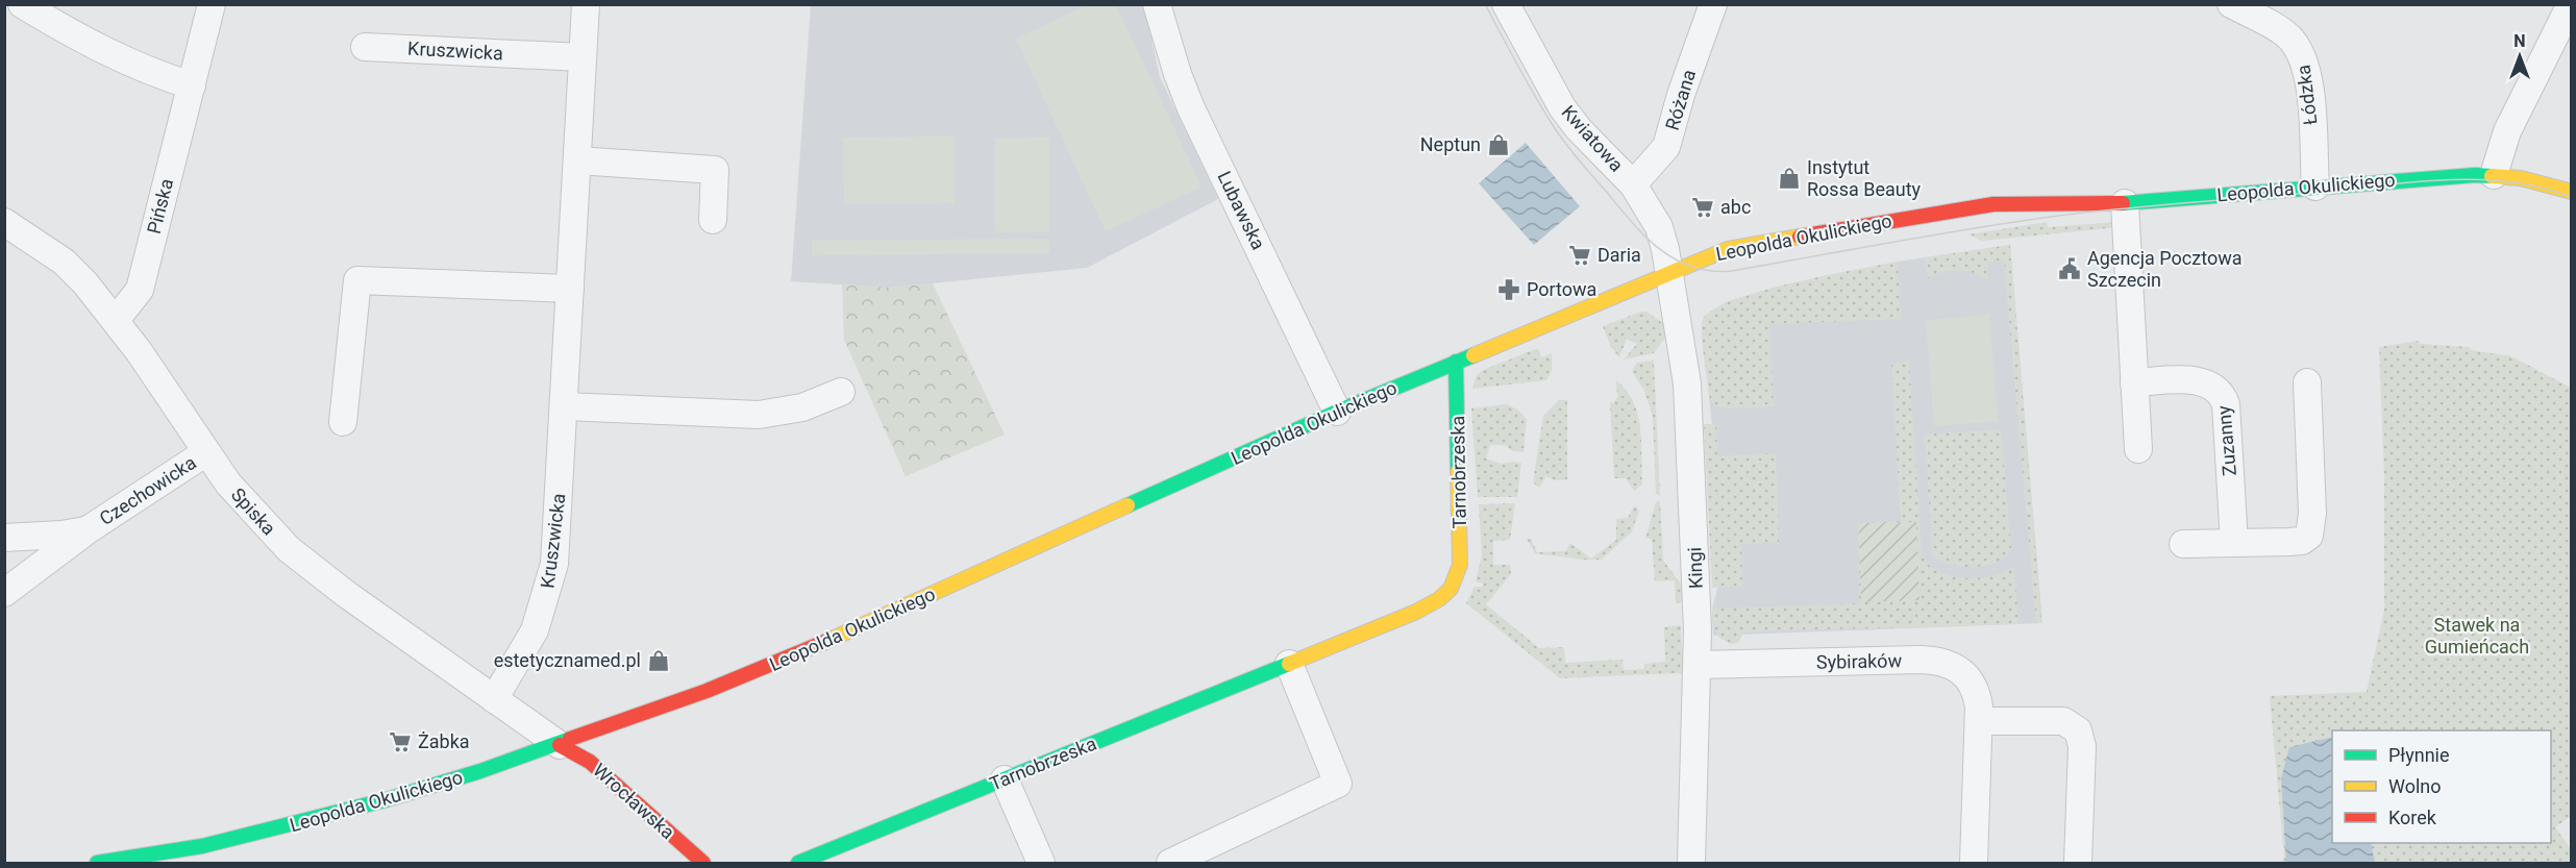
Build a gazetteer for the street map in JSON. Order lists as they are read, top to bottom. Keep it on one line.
{"streets":{"street":["Kruszwicka","Łódzka","Różana","Kwiatowa","Leopolda Okulickiego","Pińska","Lubawska","Zuzanny","Tarnobrzeska","Czechowicka","Spiska","Kingi","Sybiraków","Wrocławska"]},"crossings":[["Kruszwicka","Spiska"],["Łódzka","Leopolda Okulickiego"],["Różana","Kwiatowa"],["Kwiatowa","Leopolda Okulickiego"],["Kwiatowa","Kingi"],["Leopolda Okulickiego","Lubawska"],["Leopolda Okulickiego","Tarnobrzeska"],["Leopolda Okulickiego","Spiska"],["Leopolda Okulickiego","Kingi"],["Leopolda Okulickiego","Wrocławska"],["Pińska","Spiska"],["Czechowicka","Spiska"],["Spiska","Wrocławska"],["Kingi","Sybiraków"]],"parks":["Stawek na Gumieńcach"],"places":{"shop":["Neptun","Instytut Rossa Beauty","estetycznamed.pl"],"supermarket":["abc","Daria","Żabka"],"public building":["Agencja Pocztowa Szczecin"],"pharmacy":["Portowa"]},"legend":["Płynnie","Wolno","Korek"],"north":"top"}
